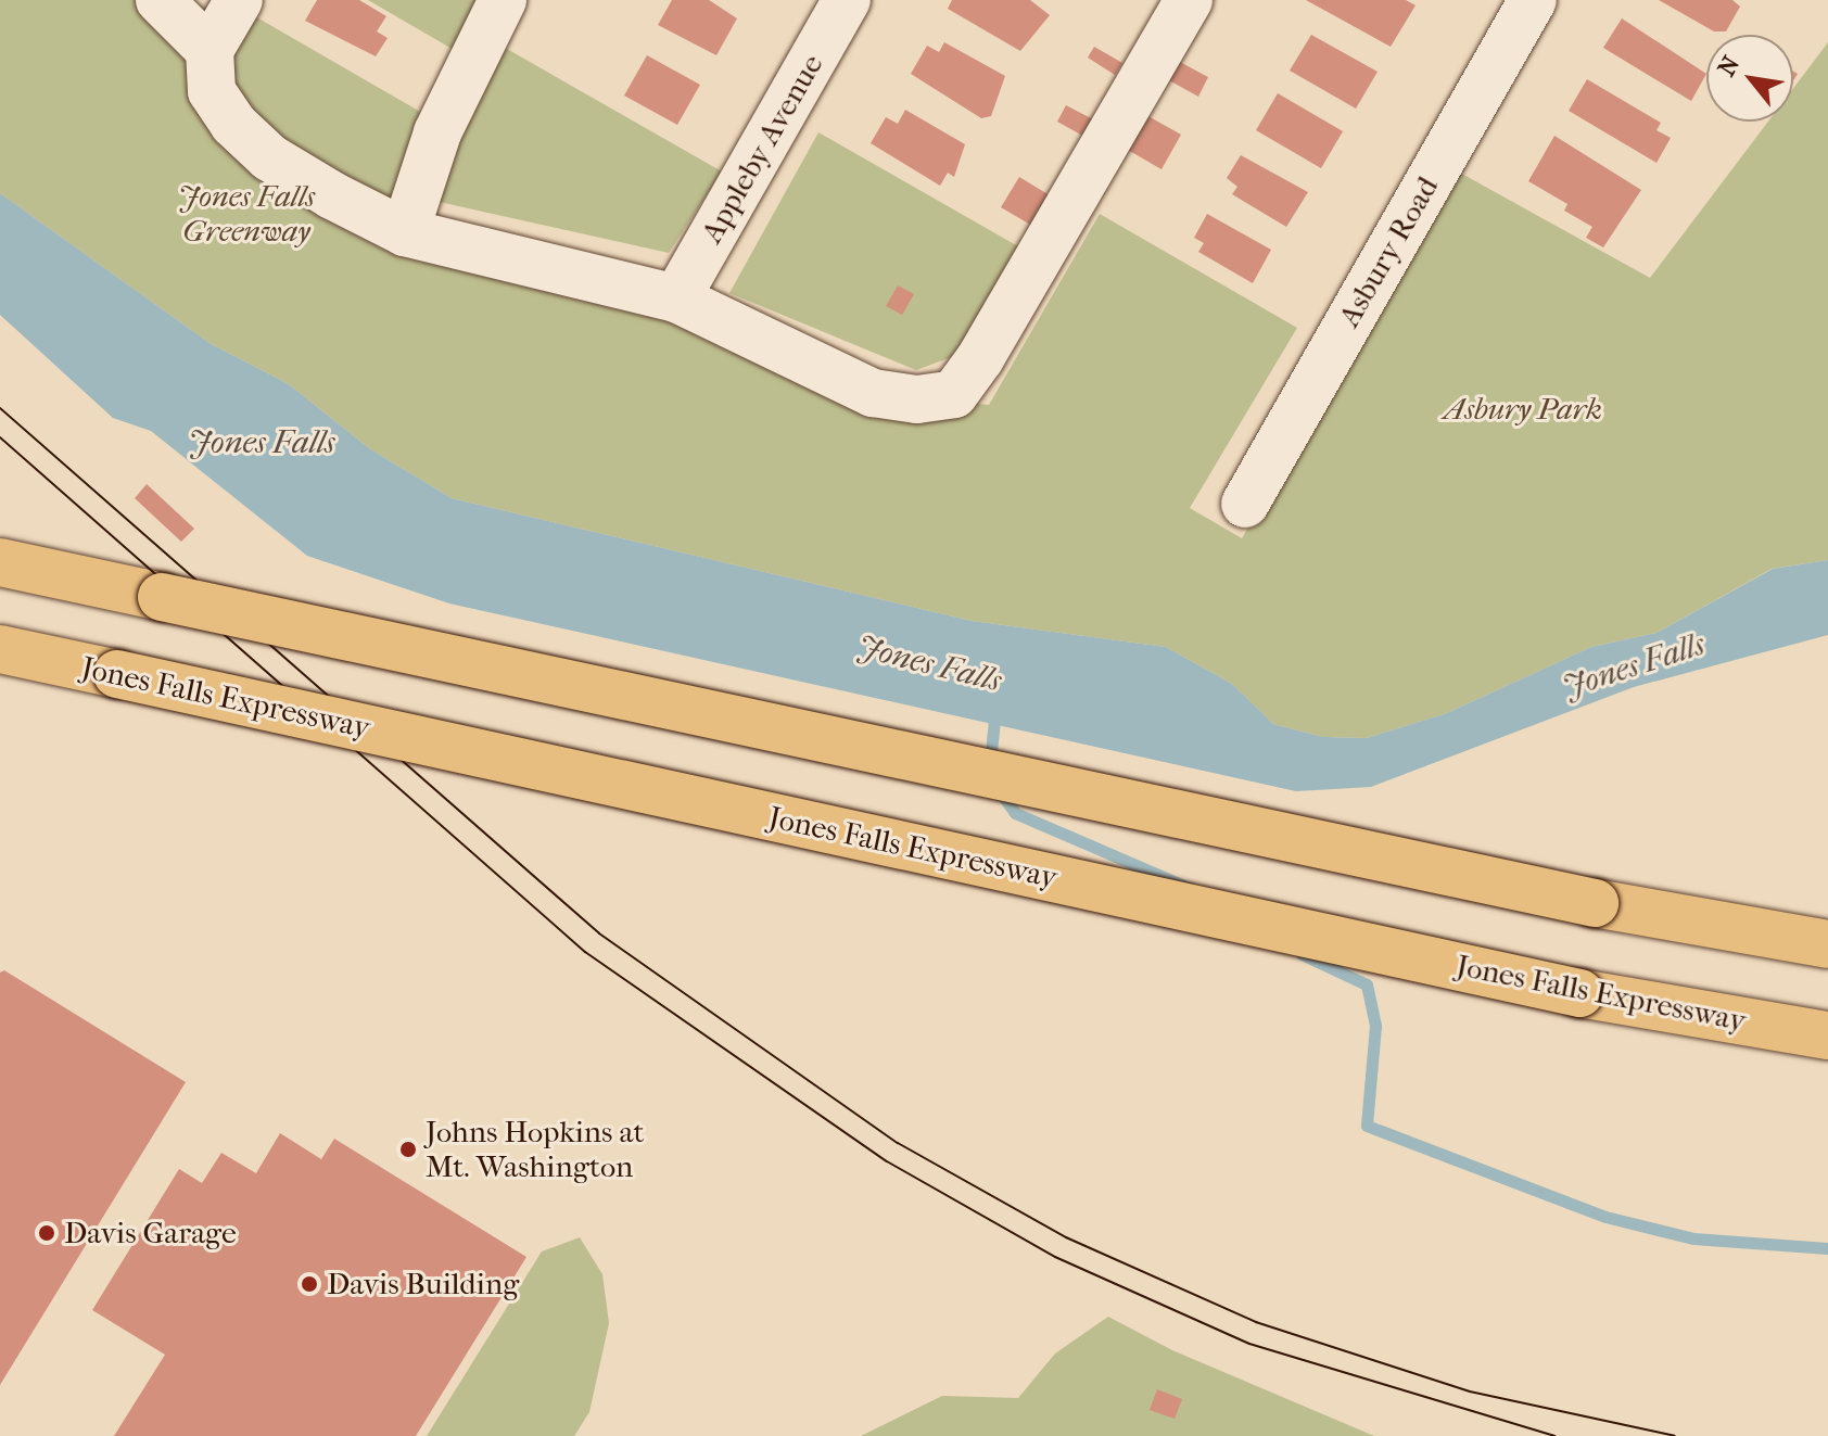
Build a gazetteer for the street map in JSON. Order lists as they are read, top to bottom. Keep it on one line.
{"streets":{"highway":["Jones Falls Expressway"],"street":["Appleby Avenue","Asbury Road"]},"water":["Jones Falls"],"parks":["Jones Falls Greenway","Asbury Park"],"places":["Johns Hopkins at Mt. Washington","Davis Garage","Davis Building"],"north":"top left"}
